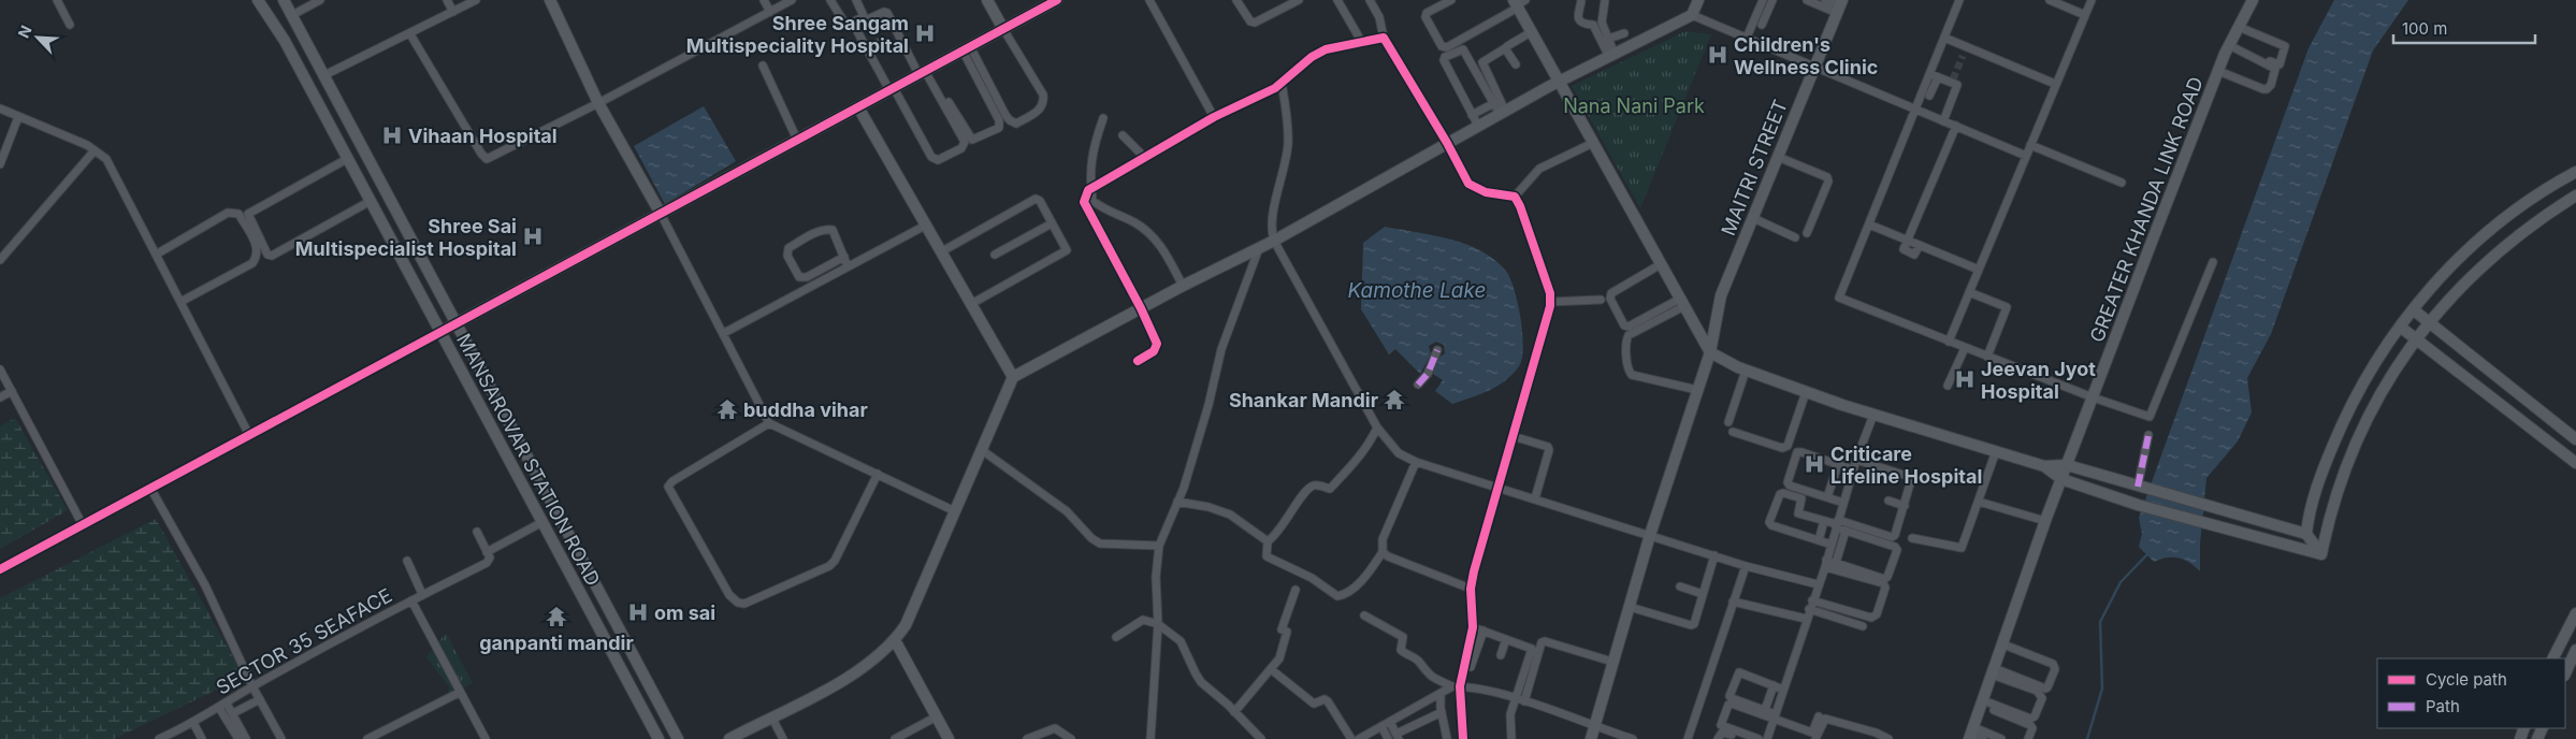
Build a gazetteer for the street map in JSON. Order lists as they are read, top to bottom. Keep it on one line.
{"streets":{"street":["MAITRI STREET","GREATER KHANDA LINK ROAD","MANSAROVAR STATION ROAD","SECTOR 35 SEAFACE"]},"water":["Kamothe Lake"],"parks":["Nana Nani Park"],"places":{"hospital":["Shree Sangam Multispeciality Hospital","Children's Wellness Clinic","Vihaan Hospital","Shree Sai Multispecialist Hospital","Jeevan Jyot Hospital","Criticare Lifeline Hospital","om sai"],"temple":["Shankar Mandir","buddha vihar","ganpanti mandir"]},"legend":["Cycle path","Path"],"scale_bar":"100 m","north":"top left"}
